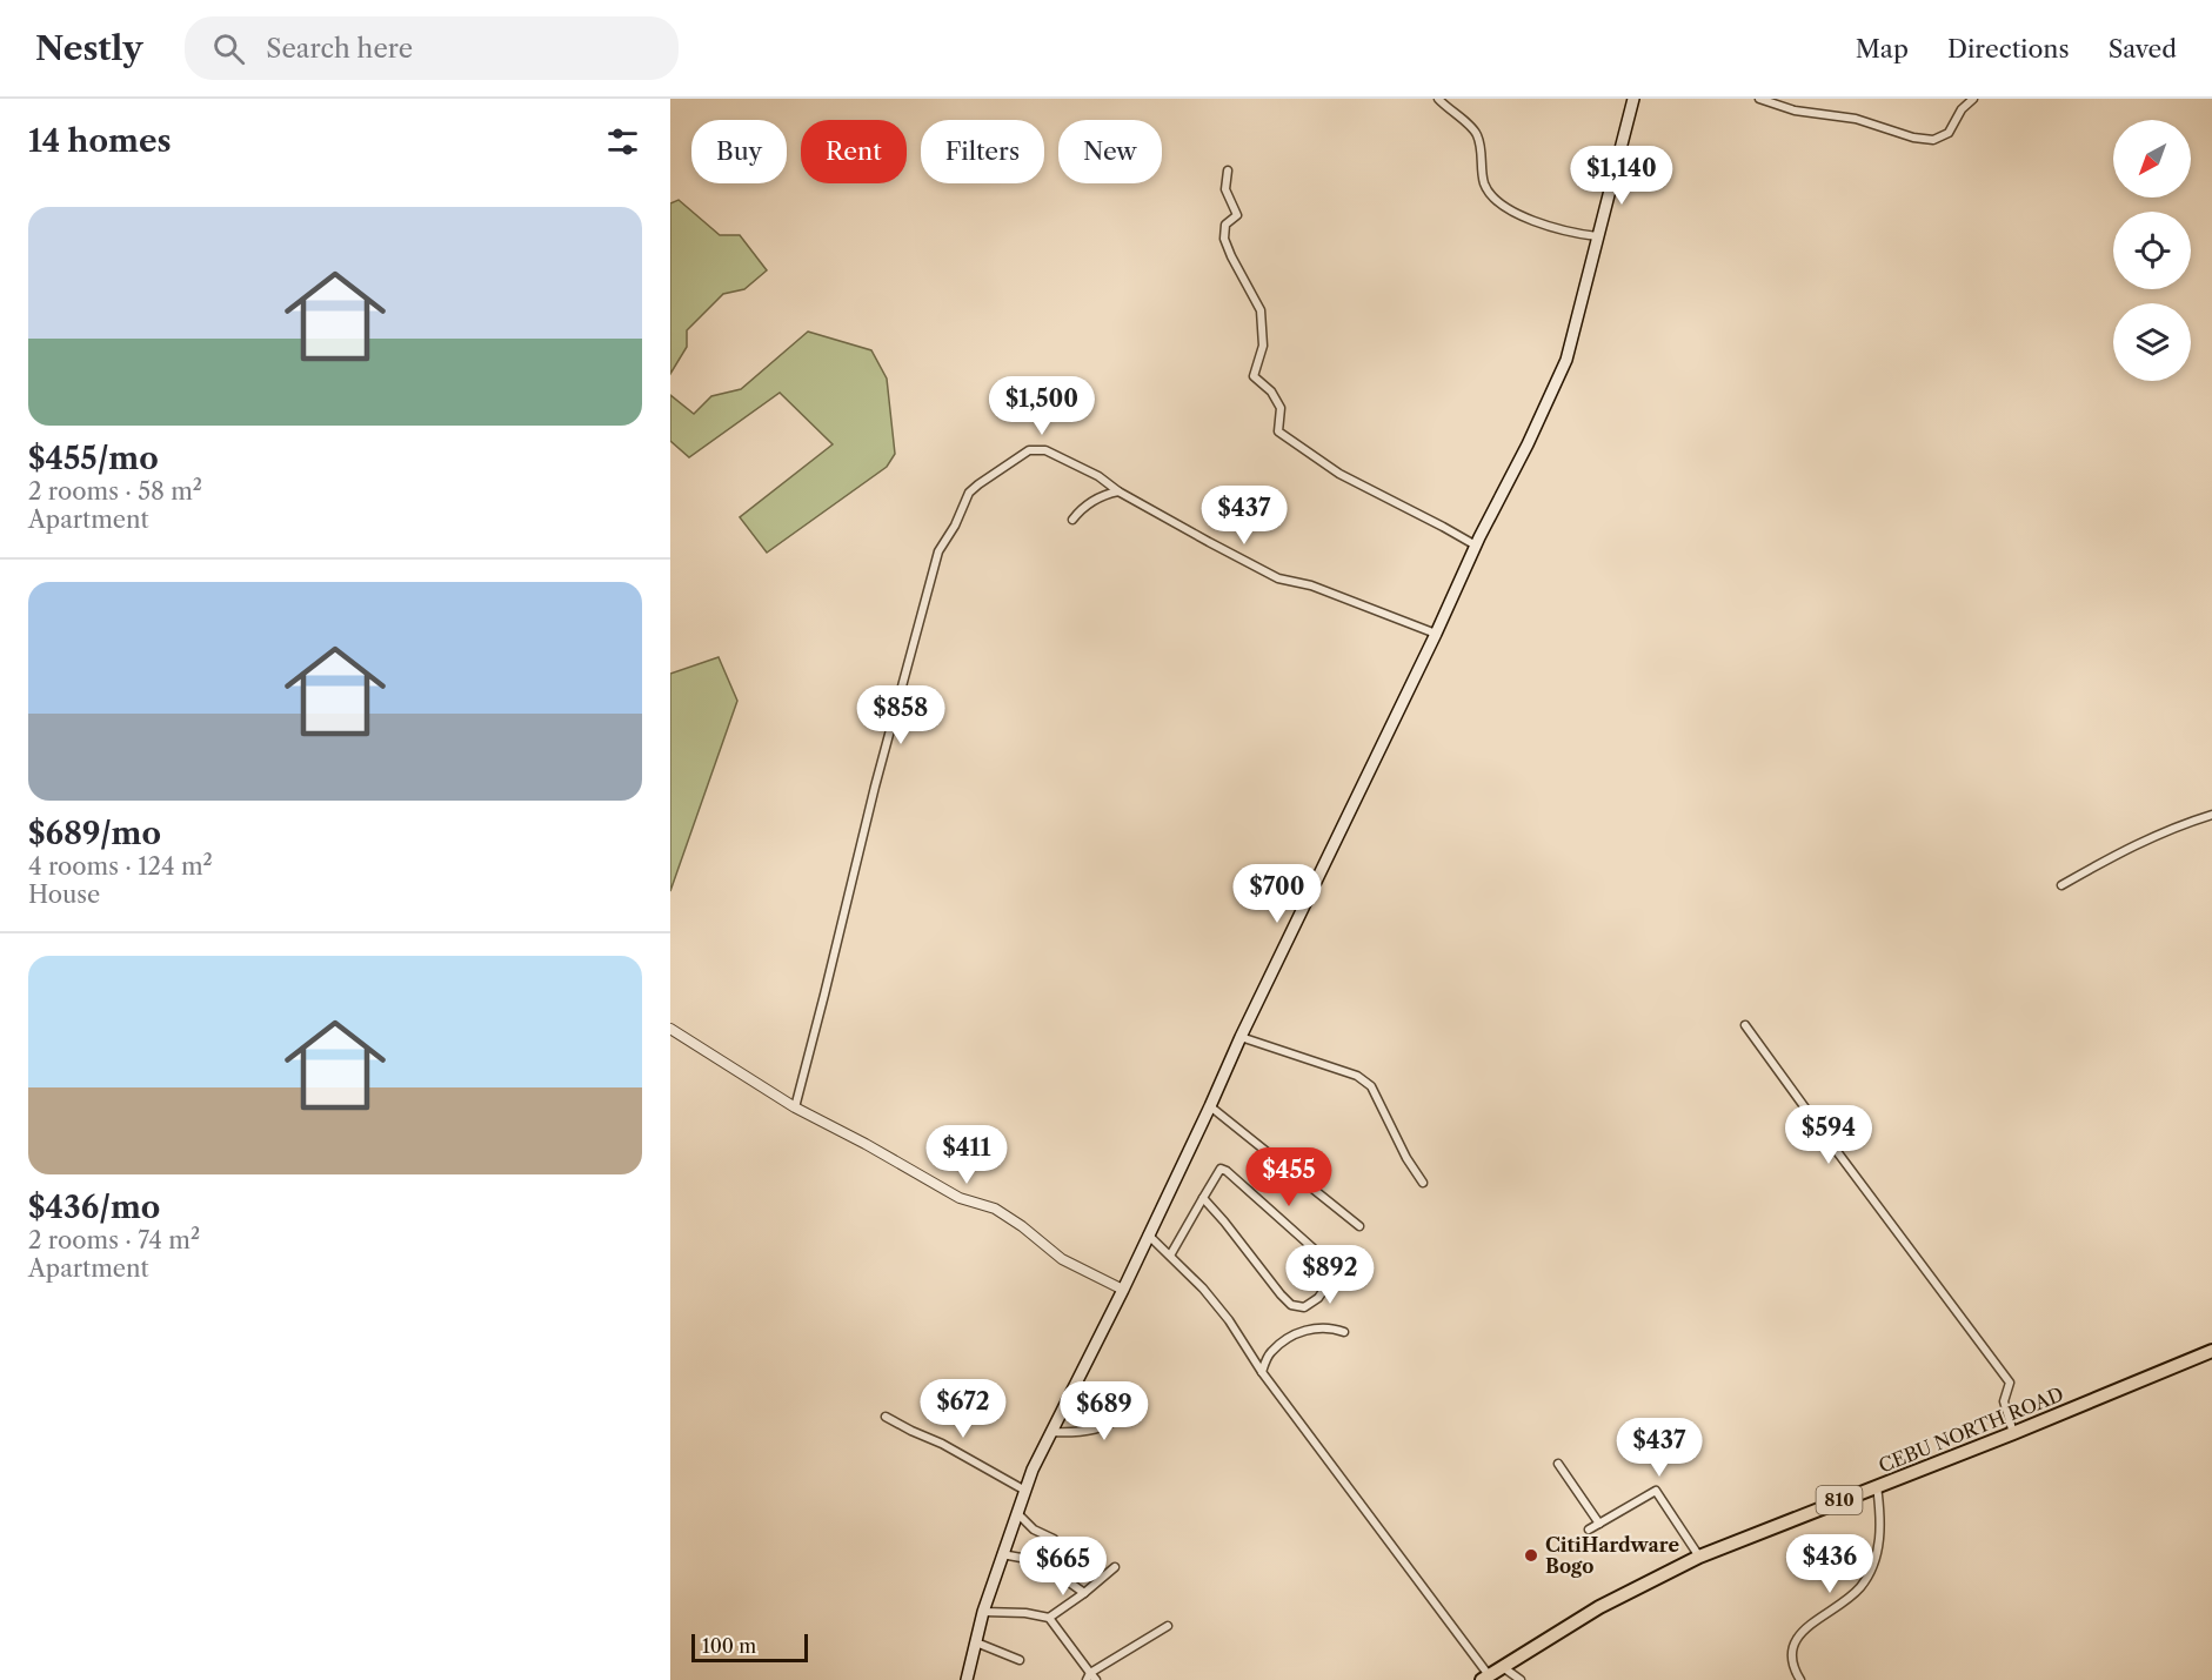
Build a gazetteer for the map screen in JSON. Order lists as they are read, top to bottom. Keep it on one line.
{"streets":{"highway":["CEBU NORTH ROAD","810"]},"places":["CitiHardware Bogo"],"scale_bar":"100 m","north":"bottom left","page":{"header":"Nestly","search":"Search here","nav":["Map","Directions","Saved"],"heading":"14 homes","chip":["Buy","Rent","Filters","New"],"price":["$1,140","$1,500","$437","$858","$700","$594","$411","$455","$892","$672","$689","$437","$436","$665"],"list":[{"name":"$455/mo","note":"2 rooms · 58 m² · Apartment"},{"name":"$689/mo","note":"4 rooms · 124 m² · House"},{"name":"$436/mo","note":"2 rooms · 74 m² · Apartment"}],"scale":"100 m"}}
